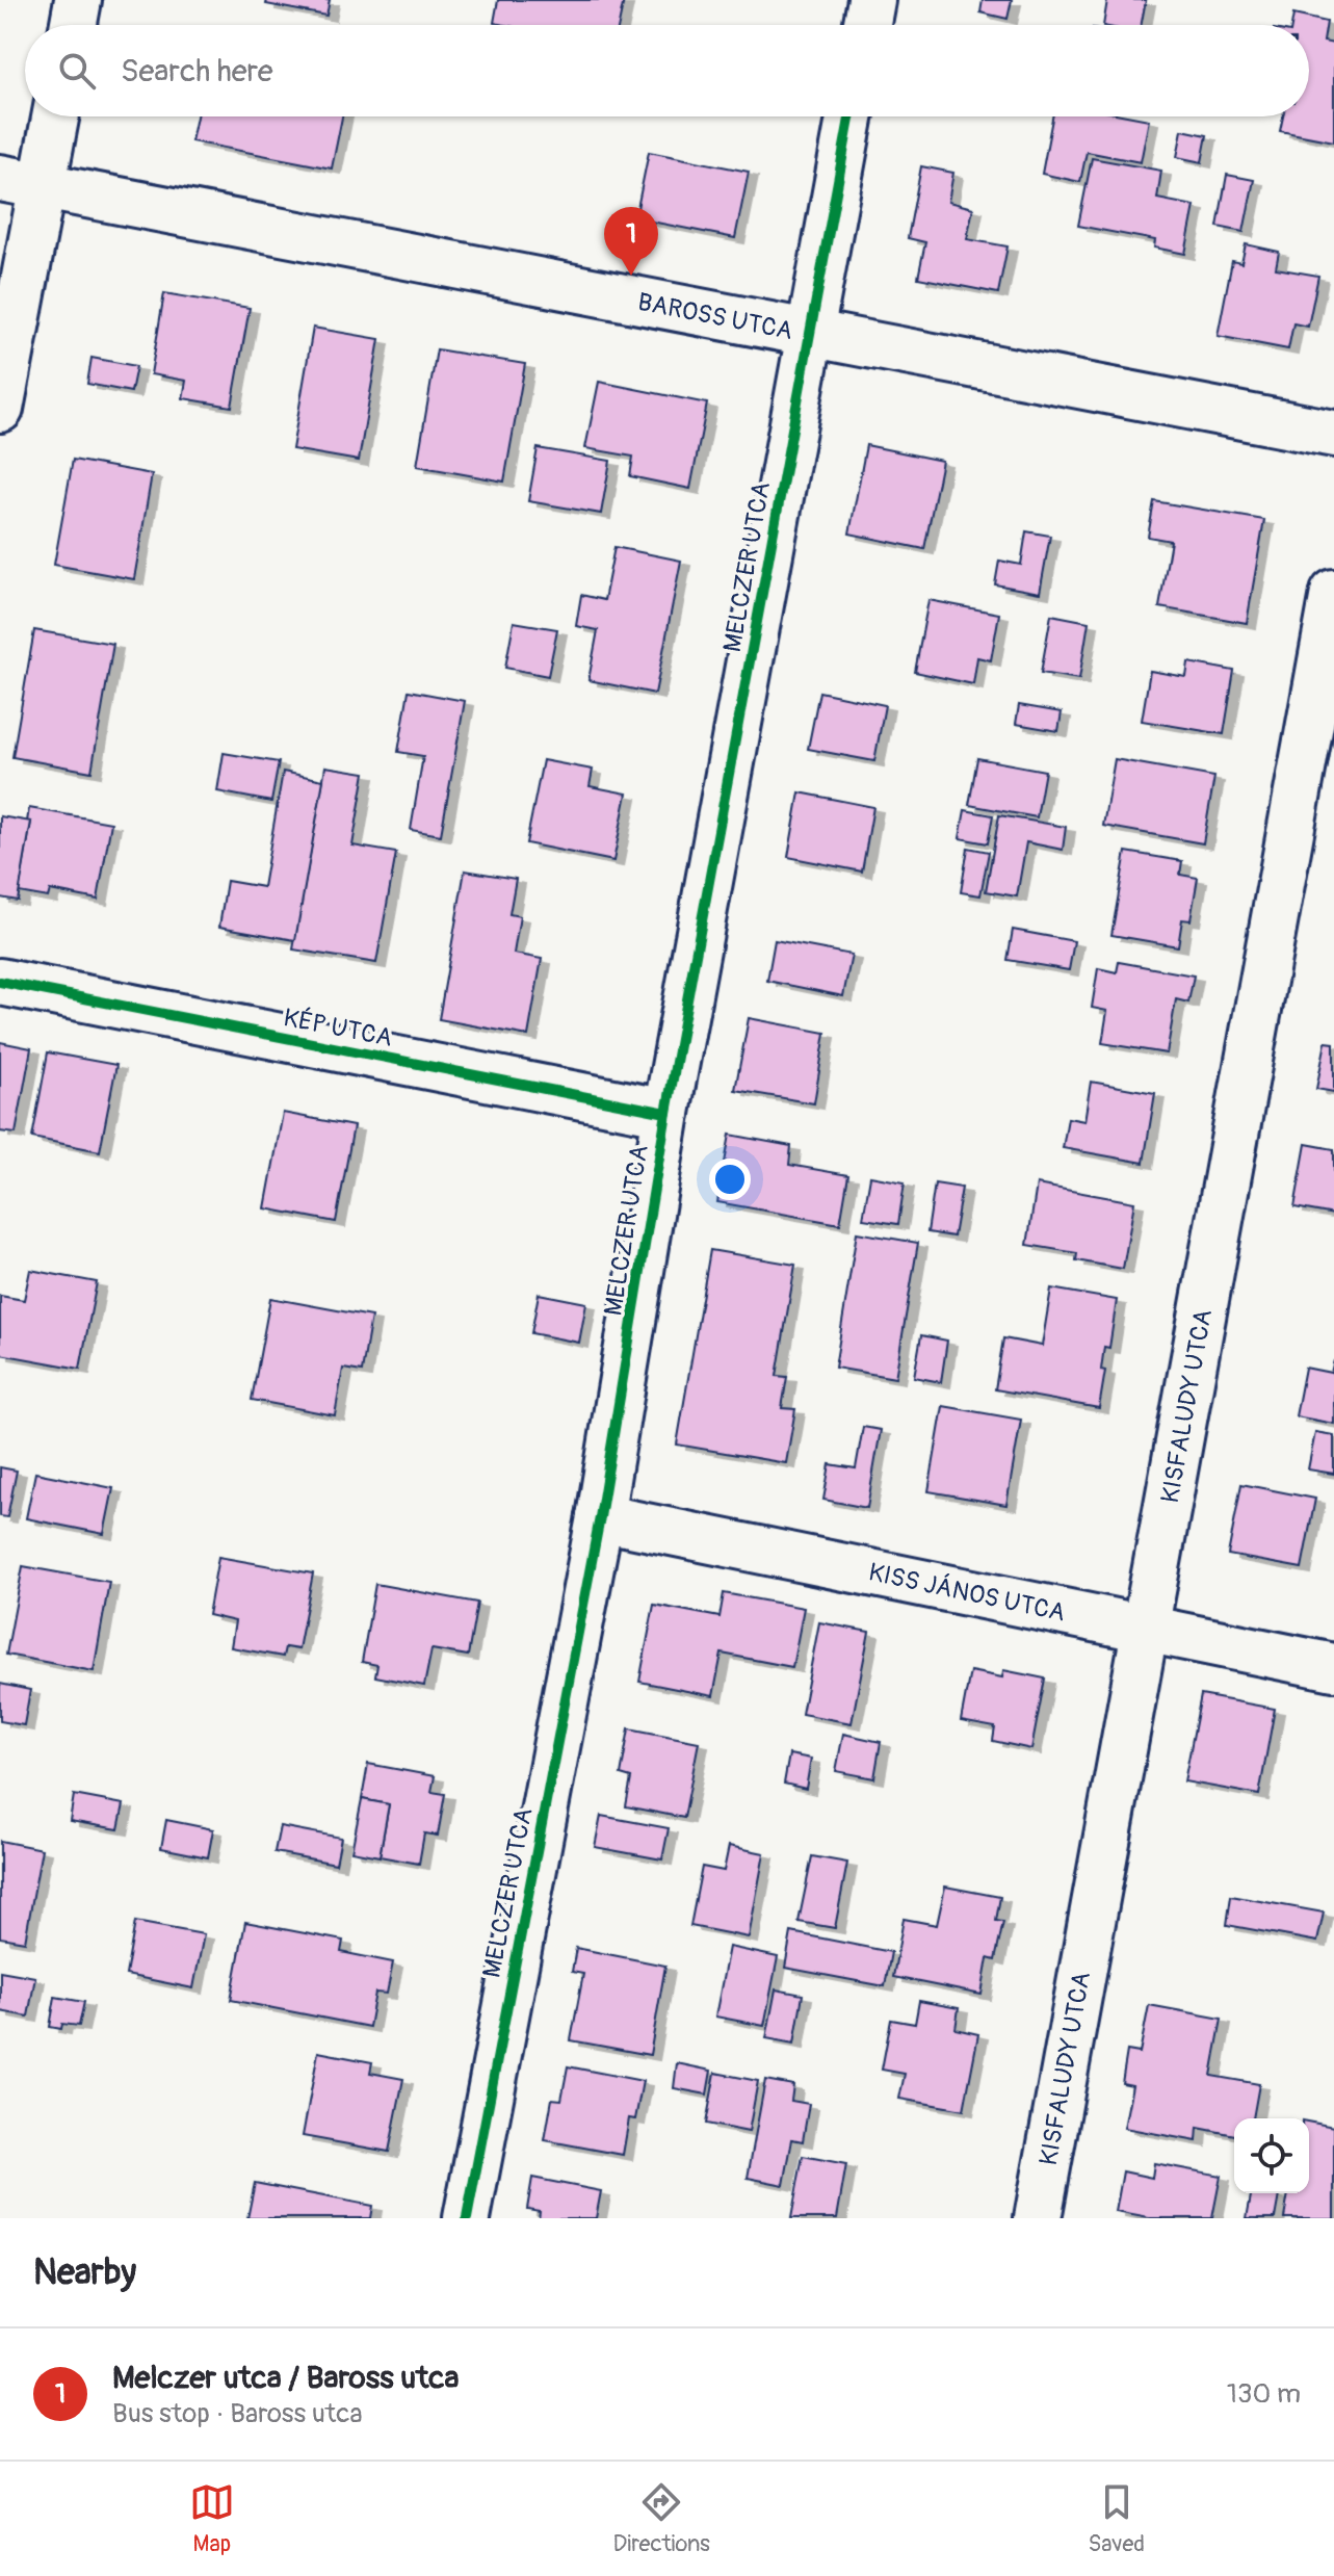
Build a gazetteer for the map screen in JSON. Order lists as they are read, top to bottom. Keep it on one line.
{"streets":{"street":["BAROSS UTCA","MELCZER UTCA","KÉP UTCA","KISFALUDY UTCA","KISS JÁNOS UTCA"]},"crossings":[["BAROSS UTCA","MELCZER UTCA"],["MELCZER UTCA","KÉP UTCA"],["MELCZER UTCA","KISS JÁNOS UTCA"],["KISFALUDY UTCA","KISS JÁNOS UTCA"]],"page":{"search":"Search here","pins":"1","heading":"Nearby","list":[{"mark":"1","name":"Melczer utca / Baross utca","note":"Bus stop · Baross utca","value":"130 m"}],"nav":["Map","Directions","Saved"]}}
